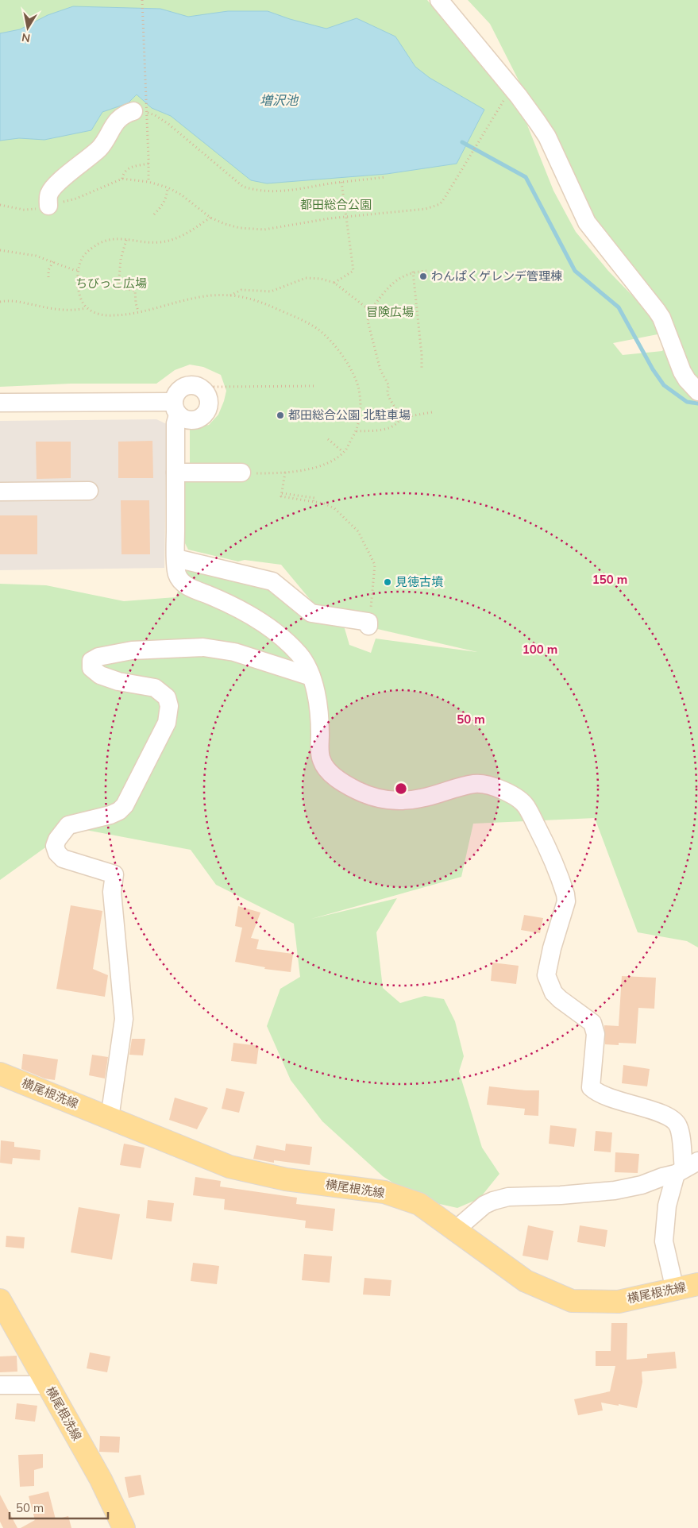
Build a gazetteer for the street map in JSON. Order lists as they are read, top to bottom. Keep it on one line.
{"streets":{"main road":["横尾根洗線"]},"water":["増沢池"],"parks":["都田総合公園","ちびっこ広場","冒険広場"],"places":["わんぱくゲレンデ管理棟","都田総合公園 北駐車場","見徳古墳"],"scale_bar":"50 m","north":"bottom","rings":["150 m","100 m","50 m"]}
